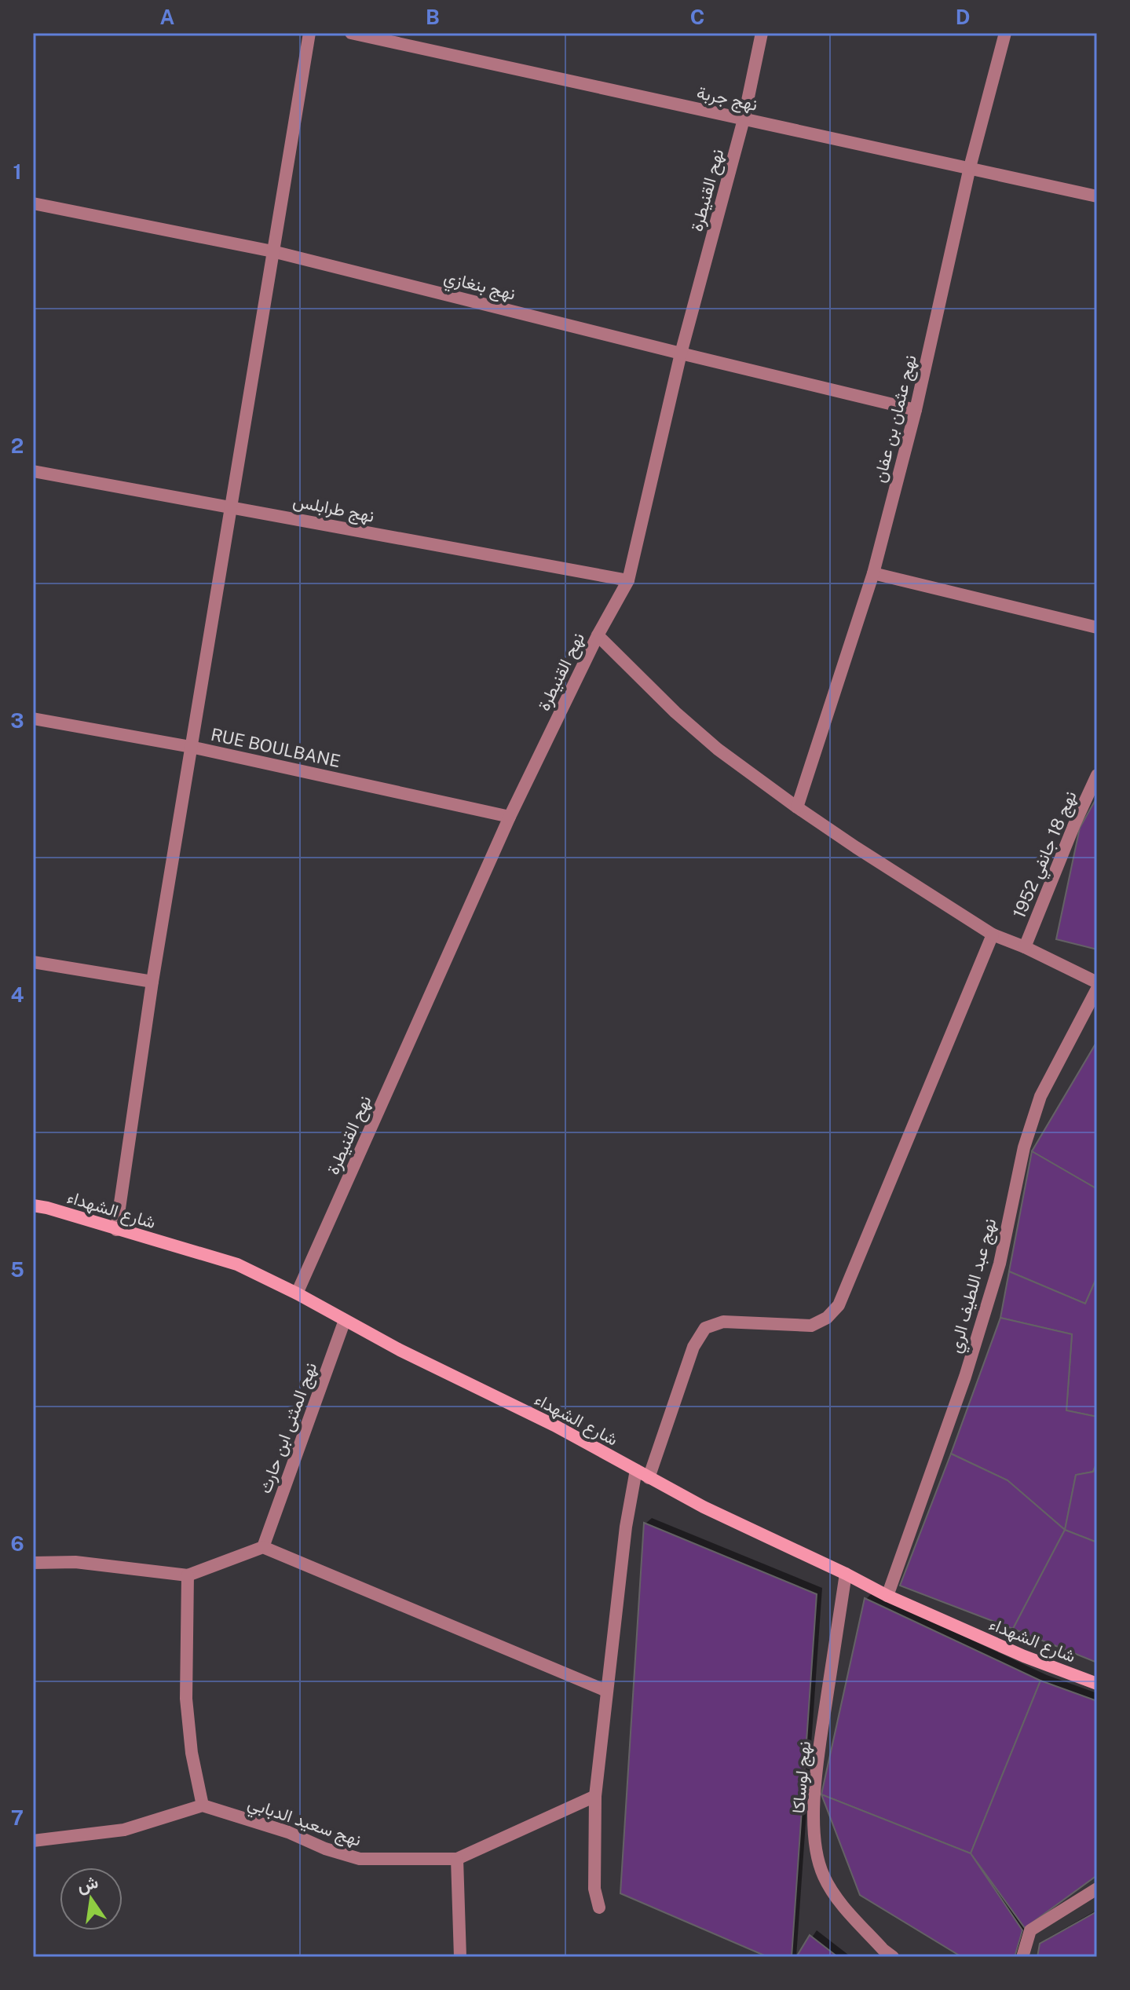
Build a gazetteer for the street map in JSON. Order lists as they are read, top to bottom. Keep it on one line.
{"streets":{"main road":["شارع الشهداء"],"street":["نهج جربة","نهح القنيطرة","نهج بنغازي","نهج عثمان بن عفان","نهج طرابلس","RUE BOULBANE","نهج 18 جانفي 1952","نهج عبد اللطيف الري","نهج المثنى ابن حارث","نهج لوساكا","نهج سعيد الدبابي"]},"crossings":[["نهج جربة","نهح القنيطرة"],["نهج جربة","نهج عثمان بن عفان"],["نهح القنيطرة","نهج بنغازي"],["نهح القنيطرة","نهج طرابلس"],["نهح القنيطرة","RUE BOULBANE"],["نهح القنيطرة","شارع الشهداء"],["نهج بنغازي","نهج عثمان بن عفان"],["شارع الشهداء","نهج عبد اللطيف الري"],["شارع الشهداء","نهج المثنى ابن حارث"],["شارع الشهداء","نهج لوساكا"]],"north":"top","grid":{"columns":["A","B","C","D"],"rows":["1","2","3","4","5","6","7"]}}
